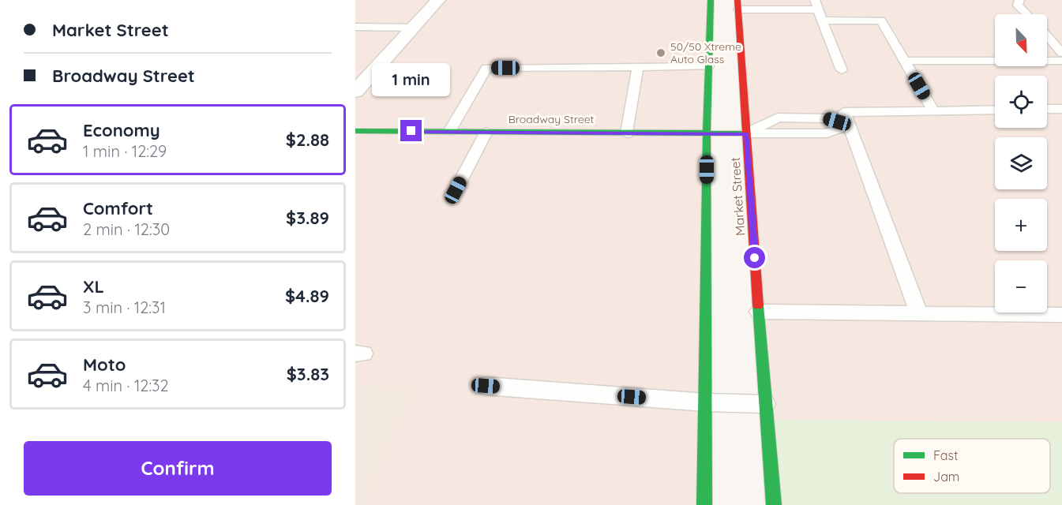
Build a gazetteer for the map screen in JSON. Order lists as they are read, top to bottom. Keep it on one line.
{"streets":{"main road":["Broadway Street","Market Street"]},"crossings":[["Broadway Street","Market Street"]],"places":["50/50 Xtreme Auto Glass"],"legend":["Fast","Jam"],"north":"bottom right","page":{"banner":["Market Street","Broadway Street"],"map_buttons":["+","−"],"bubble":"1 min","list":[{"name":"Economy","note":"1 min · 12:29","value":"$2.88"},{"name":"Comfort","note":"2 min · 12:30","value":"$3.89"},{"name":"XL","note":"3 min · 12:31","value":"$4.89"},{"name":"Moto","note":"4 min · 12:32","value":"$3.83"}],"buttons":"Confirm"}}
